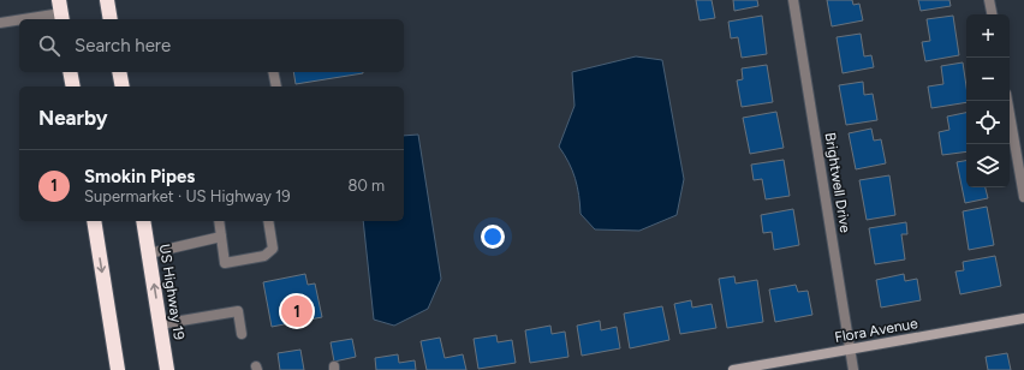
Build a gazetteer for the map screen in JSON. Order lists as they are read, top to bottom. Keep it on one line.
{"streets":{"highway":["US Highway 19"],"street":["Brightwell Drive","Flora Avenue"]},"crossings":[["Brightwell Drive","Flora Avenue"]],"page":{"map_buttons":["+","−"],"search":"Search here","heading":"Nearby","list":[{"mark":"1","name":"Smokin Pipes","note":"Supermarket · US Highway 19","value":"80 m"}],"pins":"1"}}
